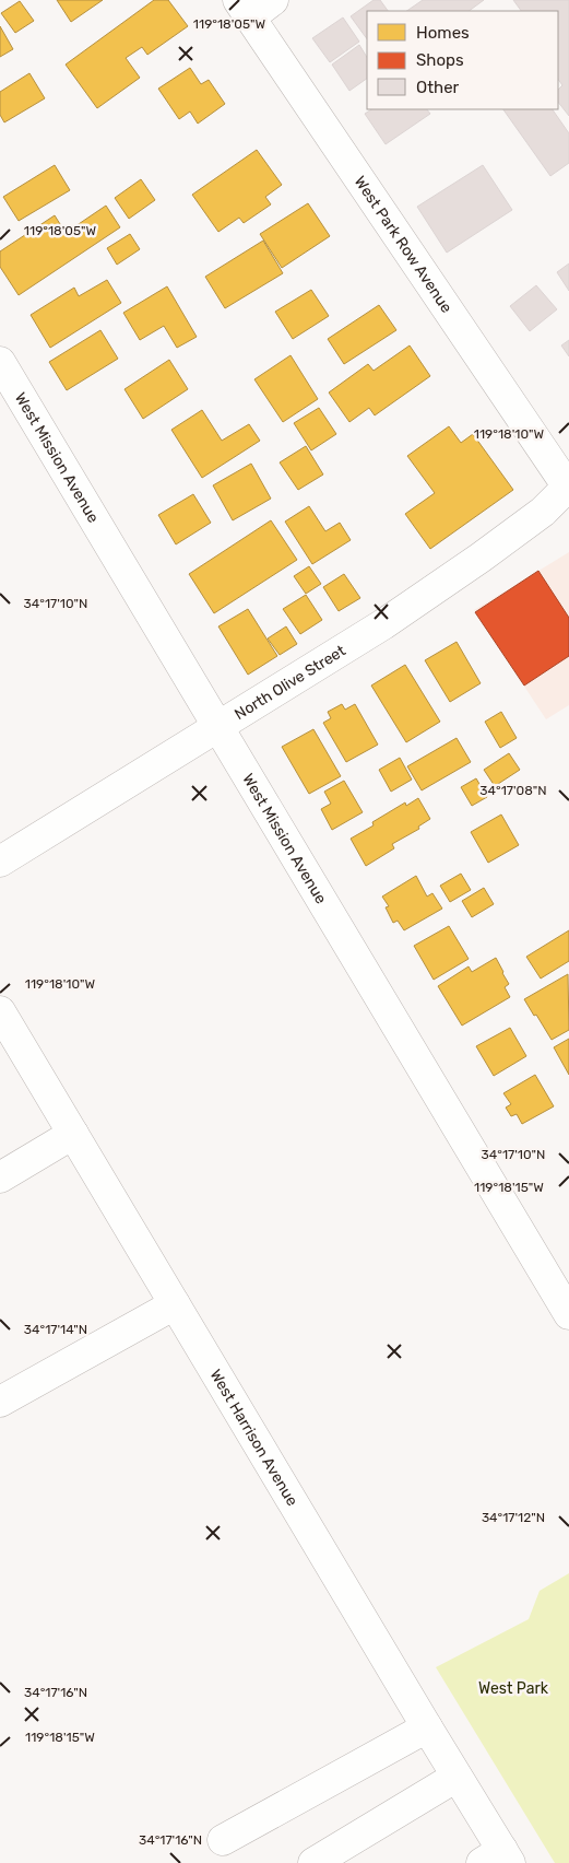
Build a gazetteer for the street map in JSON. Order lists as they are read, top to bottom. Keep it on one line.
{"streets":{"street":["West Park Row Avenue","West Mission Avenue","North Olive Street","West Harrison Avenue"]},"crossings":[["West Park Row Avenue","North Olive Street"],["West Mission Avenue","North Olive Street"]],"parks":["West Park"],"legend":["Homes","Shops","Other"],"coordinates":["119°18'05\"W","119°18'10\"W","34°17'10\"N","34°17'08\"N","119°18'15\"W","34°17'14\"N","34°17'12\"N","34°17'16\"N"]}
